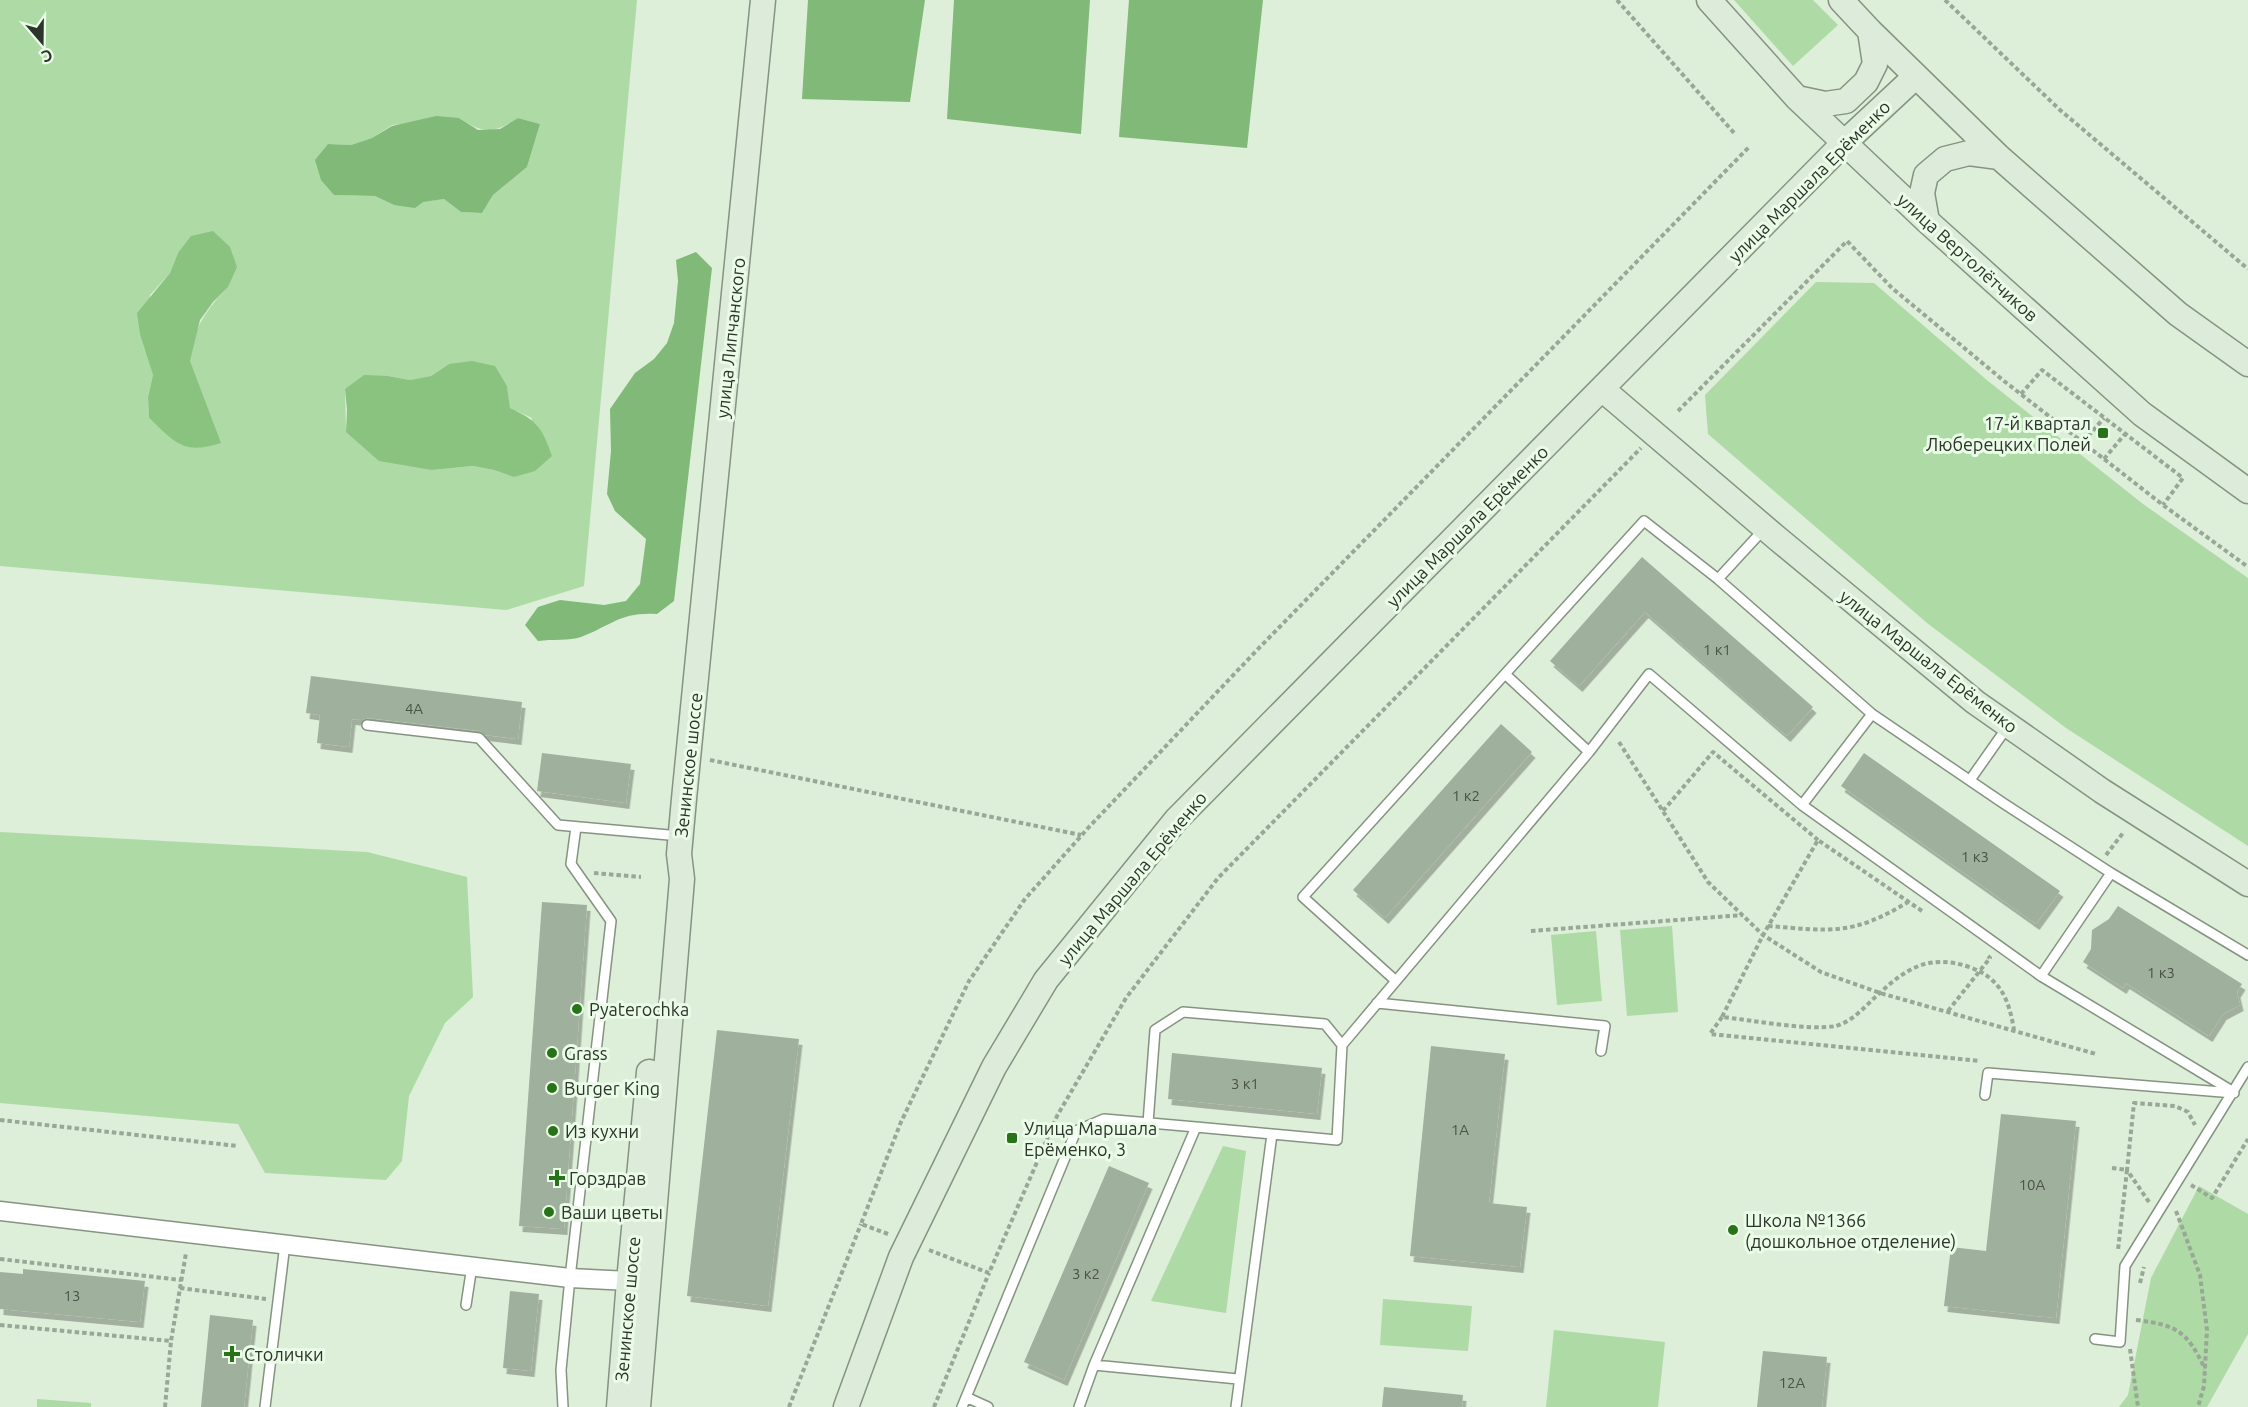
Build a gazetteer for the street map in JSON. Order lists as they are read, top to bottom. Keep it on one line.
{"streets":{"street":["улица Маршала Ерёменко","улица Вертолётчиков","улица Липчанского","Зенинское шоссе"]},"crossings":[["улица Маршала Ерёменко","улица Вертолётчиков"],["улица Липчанского","Зенинское шоссе"]],"places":{"transit":["17-й квартал Люберецких Полей","Улица Маршала Ерёменко, 3"],"other":["Pyaterochka","Grass","Burger King","Из кухни","Ваши цветы","Школа №1366 (дошкольное отделение)"],"health":["Горздрав","Столички"]},"house_numbers":["1 к1","4А","1 к2","1 к3","1 к3","3 к1","1А","10А","3 к2","13","12А"],"north":"bottom"}
